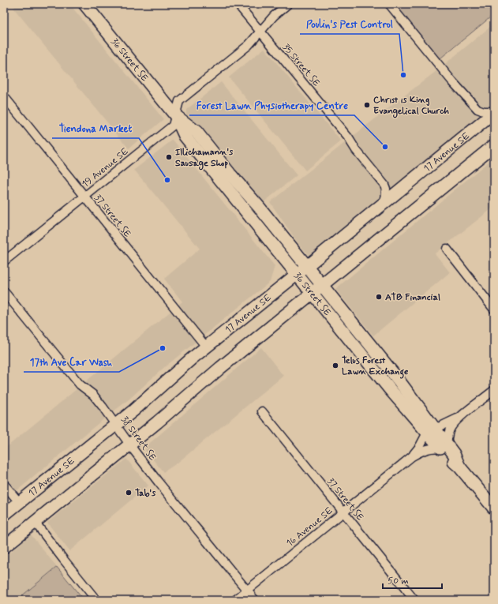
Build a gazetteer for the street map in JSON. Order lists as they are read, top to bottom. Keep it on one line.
{"streets":{"main road":["36 Street SE","17 Avenue SE"],"street":["35 Street SE","19 Avenue SE","37 Street SE","38 Street SE","16 Avenue SE"]},"crossings":[["36 Street SE","17 Avenue SE"],["36 Street SE","19 Avenue SE"],["36 Street SE","16 Avenue SE"],["35 Street SE","17 Avenue SE"],["35 Street SE","19 Avenue SE"],["17 Avenue SE","37 Street SE"],["17 Avenue SE","38 Street SE"],["19 Avenue SE","37 Street SE"],["37 Street SE","16 Avenue SE"],["38 Street SE","16 Avenue SE"]],"places":["Poulin's Pest Control","Christ is King Evangelical Church","Forest Lawn Physiotherapy Centre","Illichamann's Sausage Shop","Tiendona Market","ATB Financial","17th Ave Car Wash","Telus Forest Lawn Exchange","Tab's"],"scale_bar":"50 m"}
